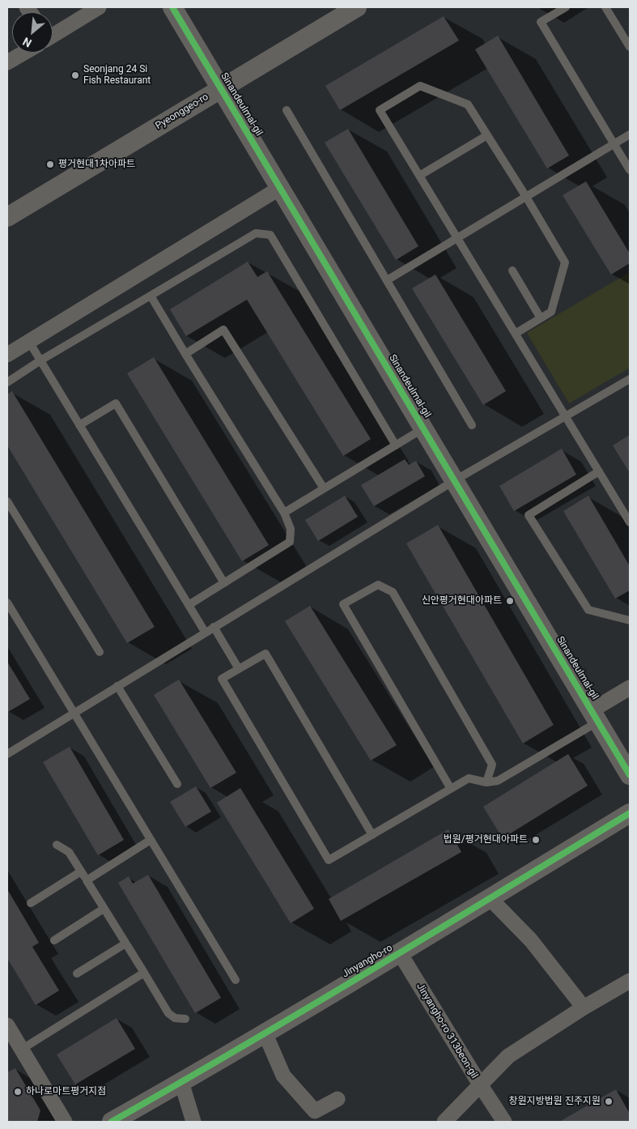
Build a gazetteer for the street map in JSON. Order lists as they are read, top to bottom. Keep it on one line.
{"streets":{"street":["Sinandeulmal-gil","Pyeonggeo-ro","Jinyangho-ro","Jinyangho-ro 313beon-gil"]},"crossings":[["Sinandeulmal-gil","Pyeonggeo-ro"],["Jinyangho-ro","Jinyangho-ro 313beon-gil"]],"places":["Seonjang 24 Si Fish Restaurant","평거현대1차아파트","신안평거현대아파트","법원/평거현대아파트","하나로마트평거지점","창원지방법원 진주지원"],"north":"bottom left"}
